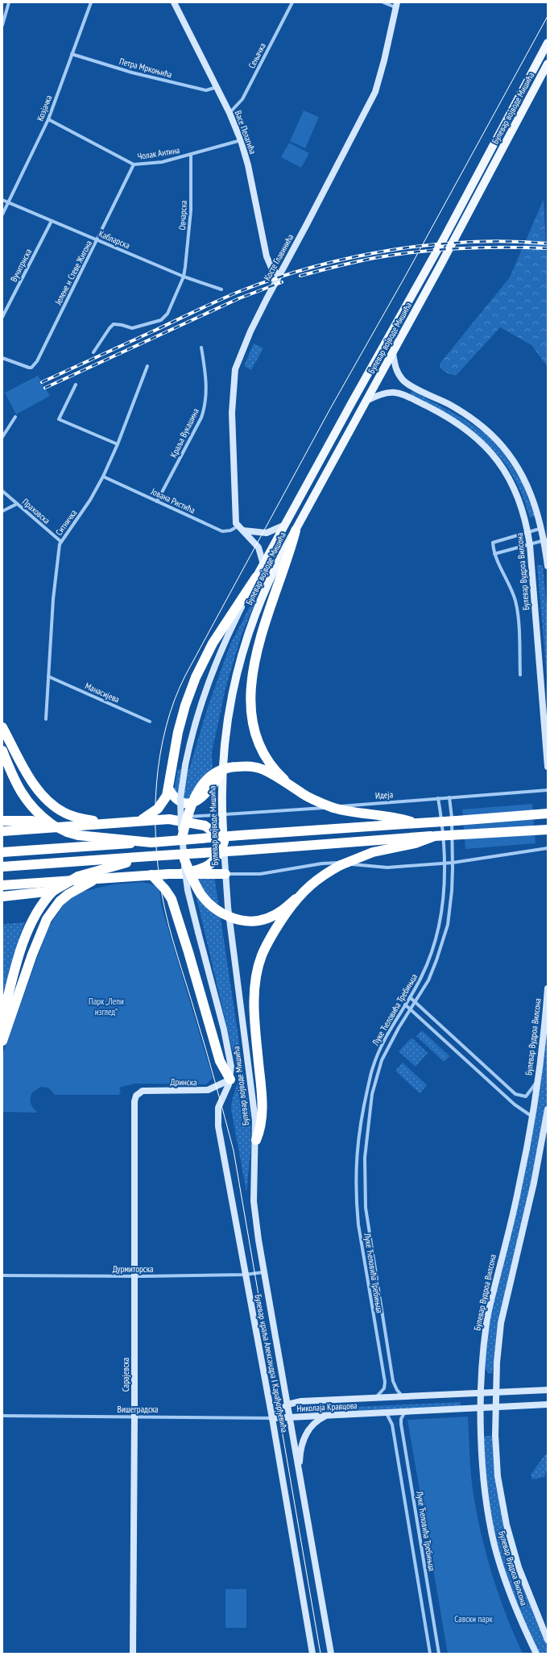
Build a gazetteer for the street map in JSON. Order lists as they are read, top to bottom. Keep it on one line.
{"streets":{"main road":["Булевар војводе Мишића","Васе Пелагића","Косте Главинића","Булевар Вудроа Вилсона","Дринска","Булевар краља Александра I Карађорђевића","Сарајевска","Николаја Кравцова"],"street":["Сењачка","Петра Мркоњића","Козјачка","Чолак Антина","Овчарска","Кабларска","Вучитрнска","Јелене и Стеве Жигона","Краља Вукашина","Јована Ристића","Праховска","Ситничка","Манасијева","Идеја","Луке Ћеловића Требињца","Дурмиторска","Вишеградска"]},"crossings":[["Сењачка","Васе Пелагића"],["Петра Мркоњића","Козјачка"],["Петра Мркоњића","Васе Пелагића"],["Козјачка","Чолак Антина"],["Козјачка","Кабларска"],["Булевар војводе Мишића","Булевар Вудроа Вилсона"],["Булевар војводе Мишића","Идеја"],["Булевар војводе Мишића","Дринска"],["Булевар војводе Мишића","Булевар краља Александра I Карађорђевића"],["Васе Пелагића","Чолак Антина"],["Васе Пелагића","Косте Главинића"],["Чолак Антина","Овчарска"],["Чолак Антина","Јелене и Стеве Жигона"],["Овчарска","Кабларска"],["Кабларска","Вучитрнска"],["Кабларска","Јелене и Стеве Жигона"],["Косте Главинића","Јована Ристића"],["Краља Вукашина","Јована Ристића"],["Јована Ристића","Ситничка"],["Праховска","Ситничка"],["Ситничка","Манасијева"],["Булевар Вудроа Вилсона","Николаја Кравцова"],["Идеја","Луке Ћеловића Требињца"],["Луке Ћеловића Требињца","Николаја Кравцова"],["Дринска","Булевар краља Александра I Карађорђевића"],["Дринска","Сарајевска"],["Дурмиторска","Булевар краља Александра I Карађорђевића"],["Дурмиторска","Сарајевска"],["Булевар краља Александра I Карађорђевића","Николаја Кравцова"],["Булевар краља Александра I Карађорђевића","Вишеградска"],["Сарајевска","Вишеградска"],["Николаја Кравцова","Вишеградска"]],"parks":["Парк „Лепи изглед”","Савски парк"]}
